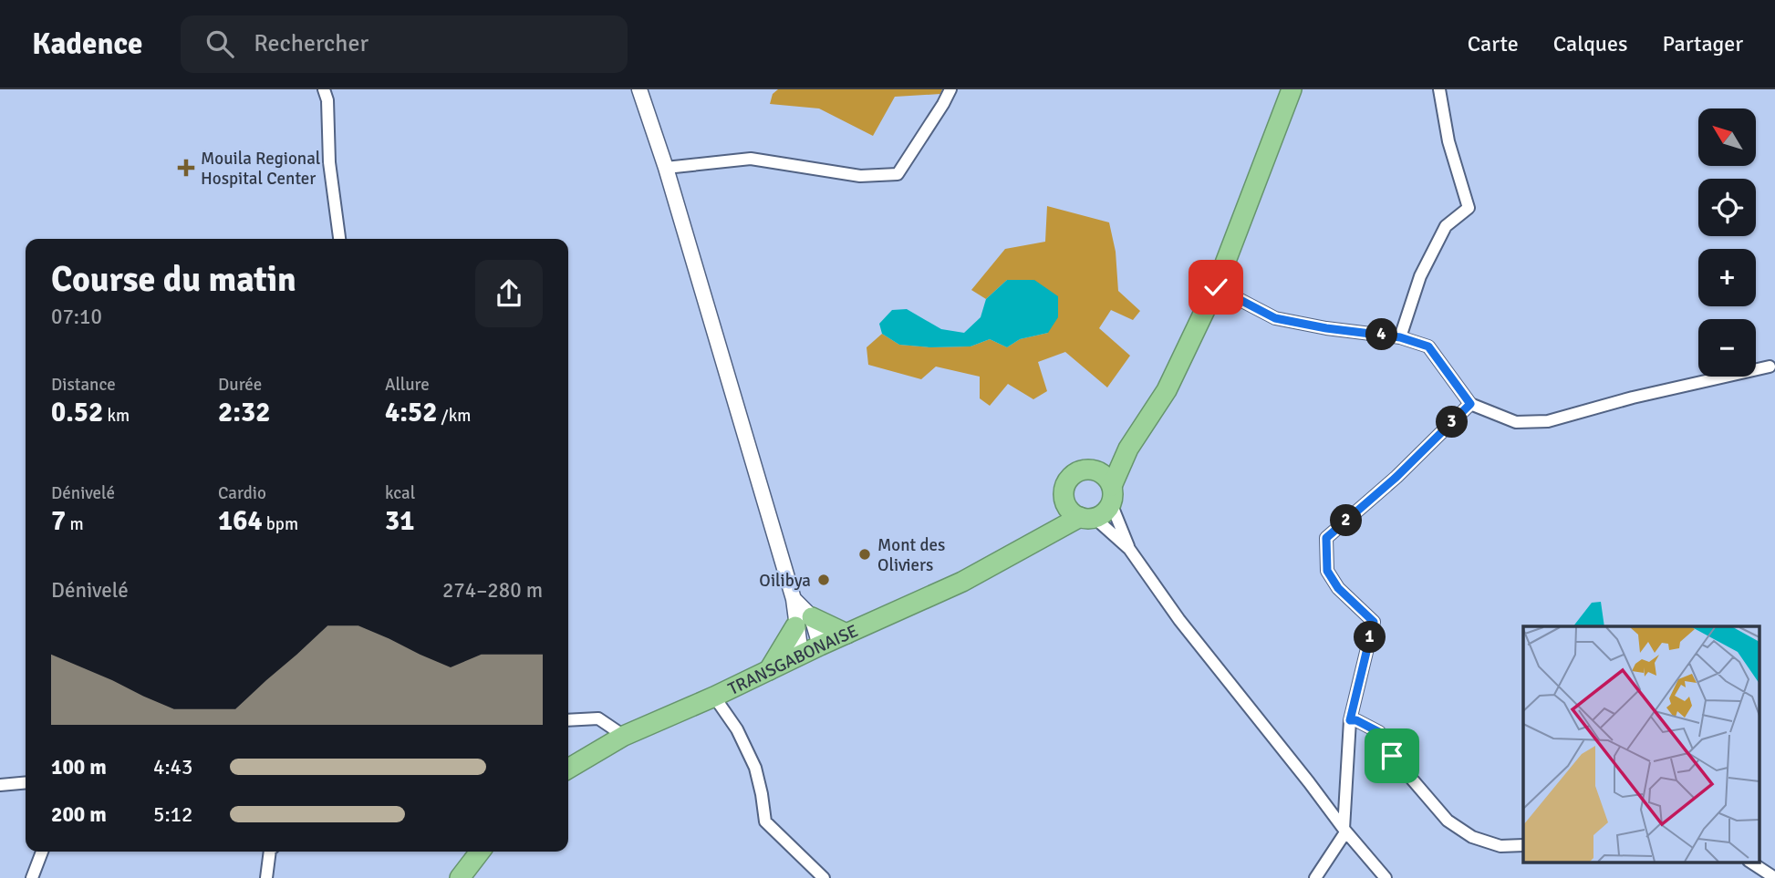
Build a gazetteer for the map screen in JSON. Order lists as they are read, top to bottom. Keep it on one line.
{"streets":{"highway":["TRANSGABONAISE"]},"places":{"health":["Mouila Regional Hospital Center"],"other":["Mont des Oliviers","Oilibya"]},"north":"top left","page":{"header":"Kadence","search":"Rechercher","nav":["Carte","Calques","Partager"],"map_buttons":["+","−"],"heading":["Course du matin","07:10"],"pins":["4","3","2","1"],"stats":[["Distance","0.52 km"],["Durée","2:32"],["Allure","4:52 /km"],["Dénivelé","7 m"],["Cardio","164 bpm"],["kcal","31"]],"chart":["Dénivelé","274–280 m"],"list":[{"name":"100 m","note":"4:43"},{"name":"200 m","note":"5:12"}]}}
